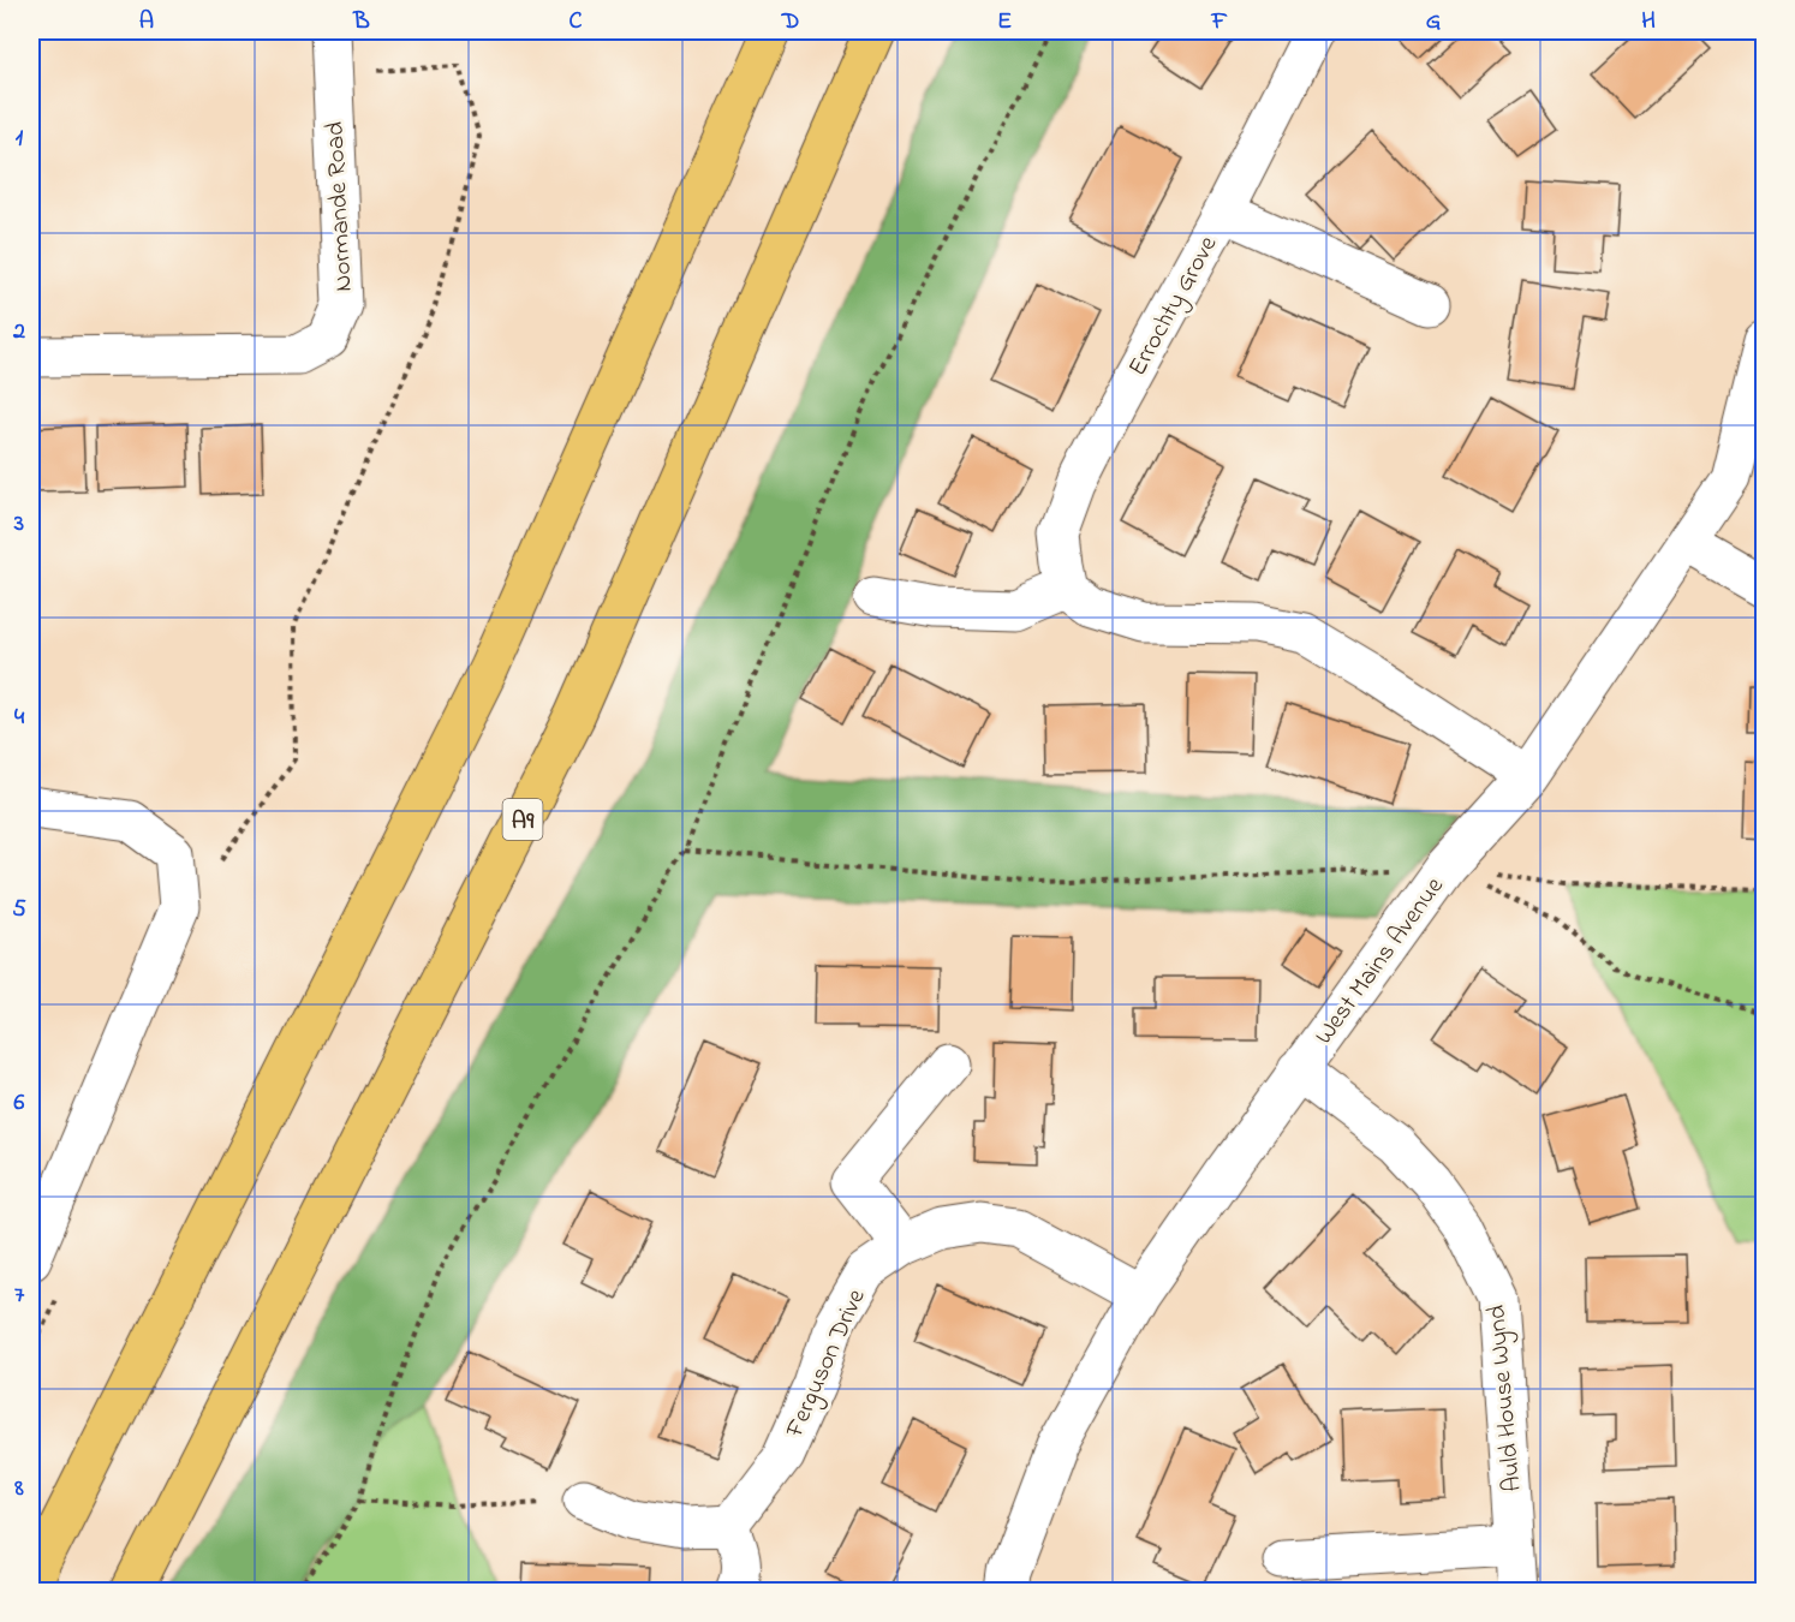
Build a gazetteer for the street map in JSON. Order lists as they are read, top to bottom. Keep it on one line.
{"streets":{"highway":["A9"],"street":["Normande Road","Errochty Grove","West Mains Avenue","Ferguson Drive","Auld House Wynd"]},"crossings":[["West Mains Avenue","Ferguson Drive"],["West Mains Avenue","Auld House Wynd"]],"grid":{"columns":["A","B","C","D","E","F","G","H"],"rows":["1","2","3","4","5","6","7","8"]}}
